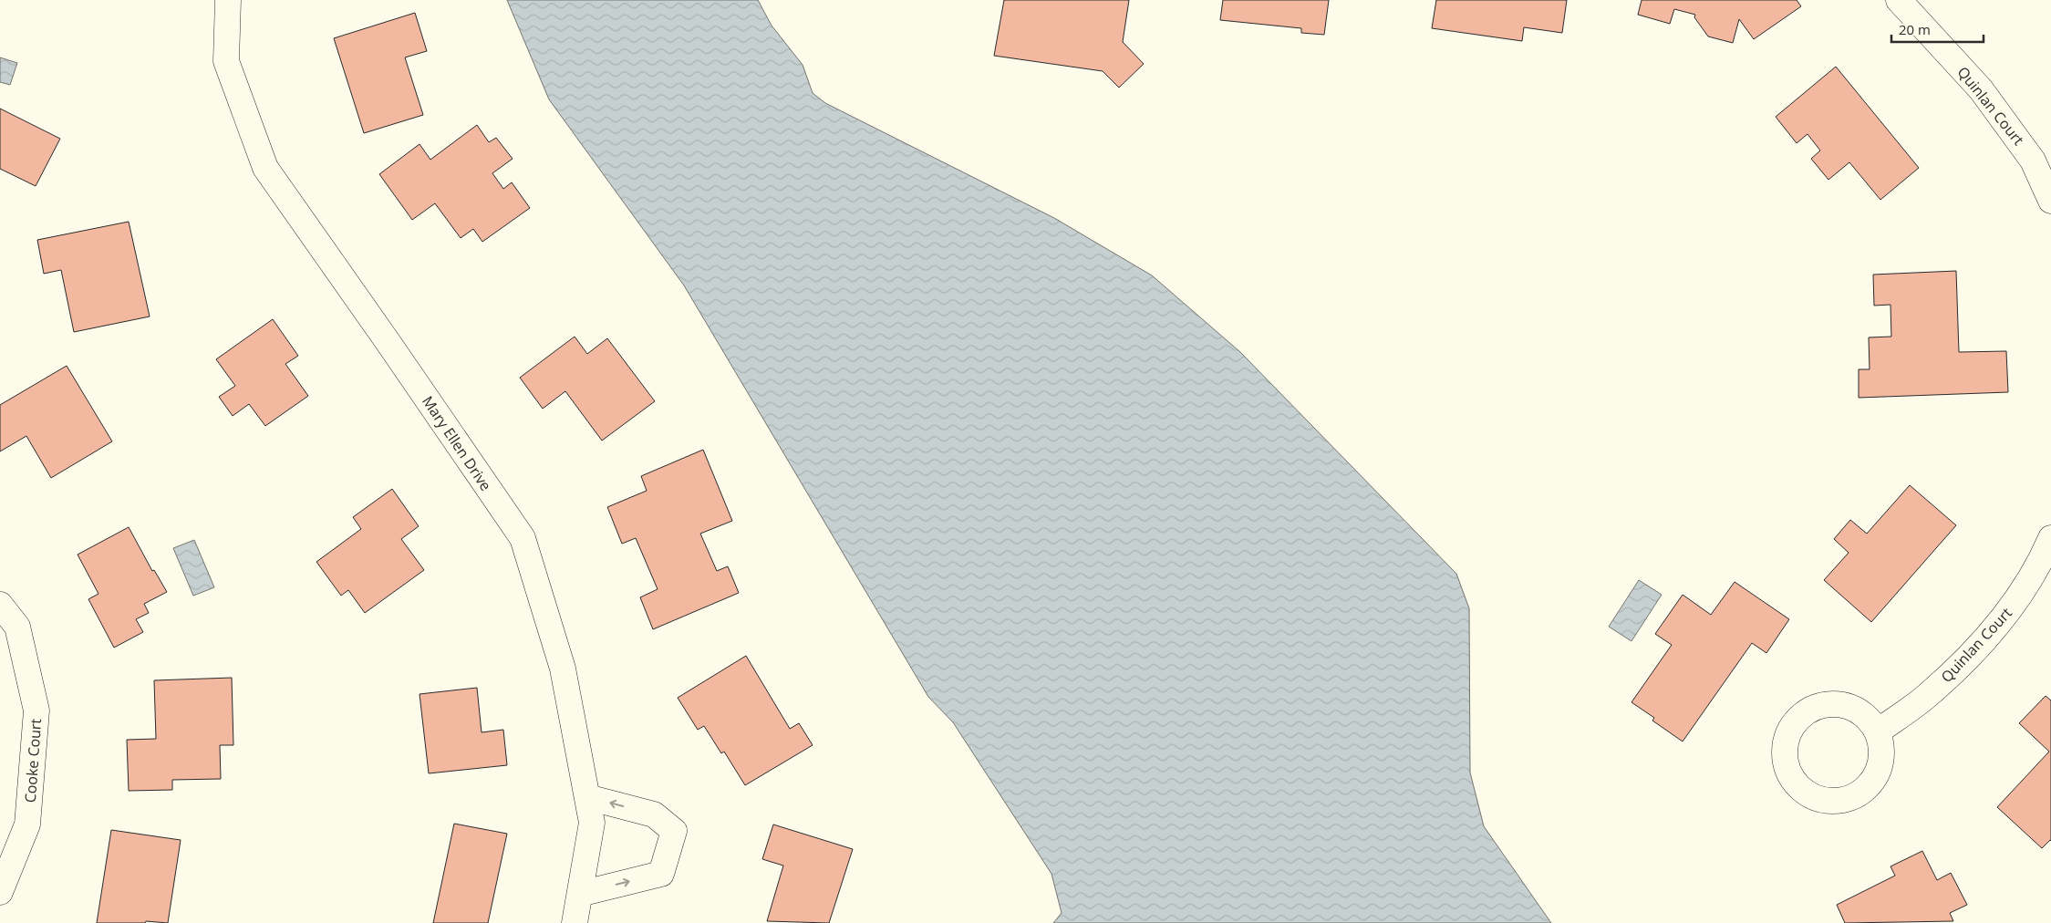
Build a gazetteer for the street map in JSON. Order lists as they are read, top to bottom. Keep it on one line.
{"streets":{"street":["Quinlan Court","Mary Ellen Drive","Cooke Court"]},"scale_bar":"20 m"}
